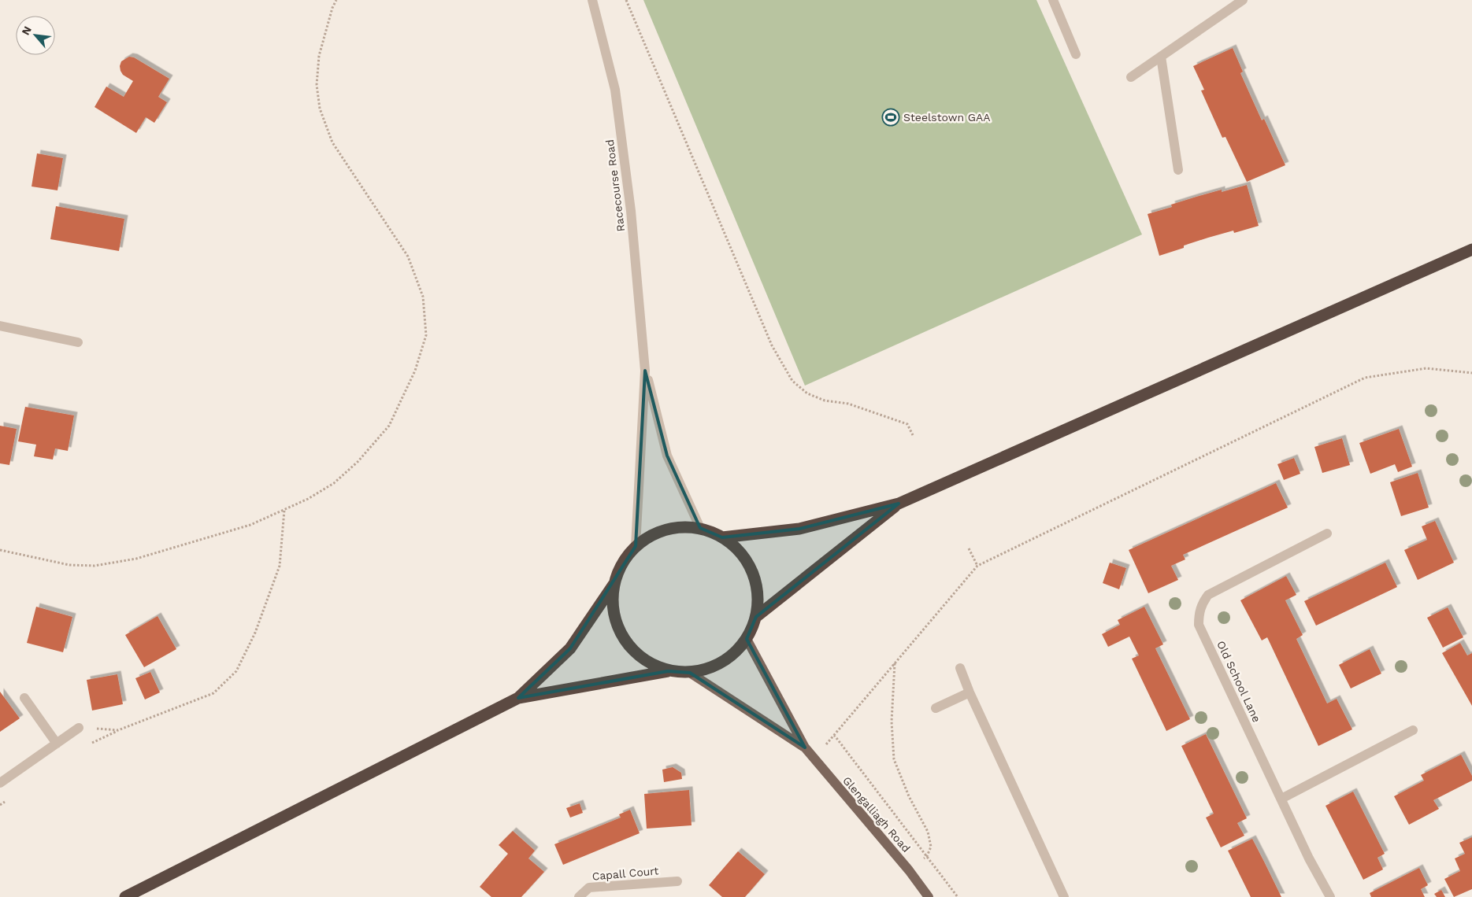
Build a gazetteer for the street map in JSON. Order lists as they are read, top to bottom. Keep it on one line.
{"streets":{"main road":["Glengalliagh Road"],"street":["Racecourse Road","Old School Lane","Capall Court"]},"places":{"sports":["Steelstown GAA"]},"north":"top left"}
